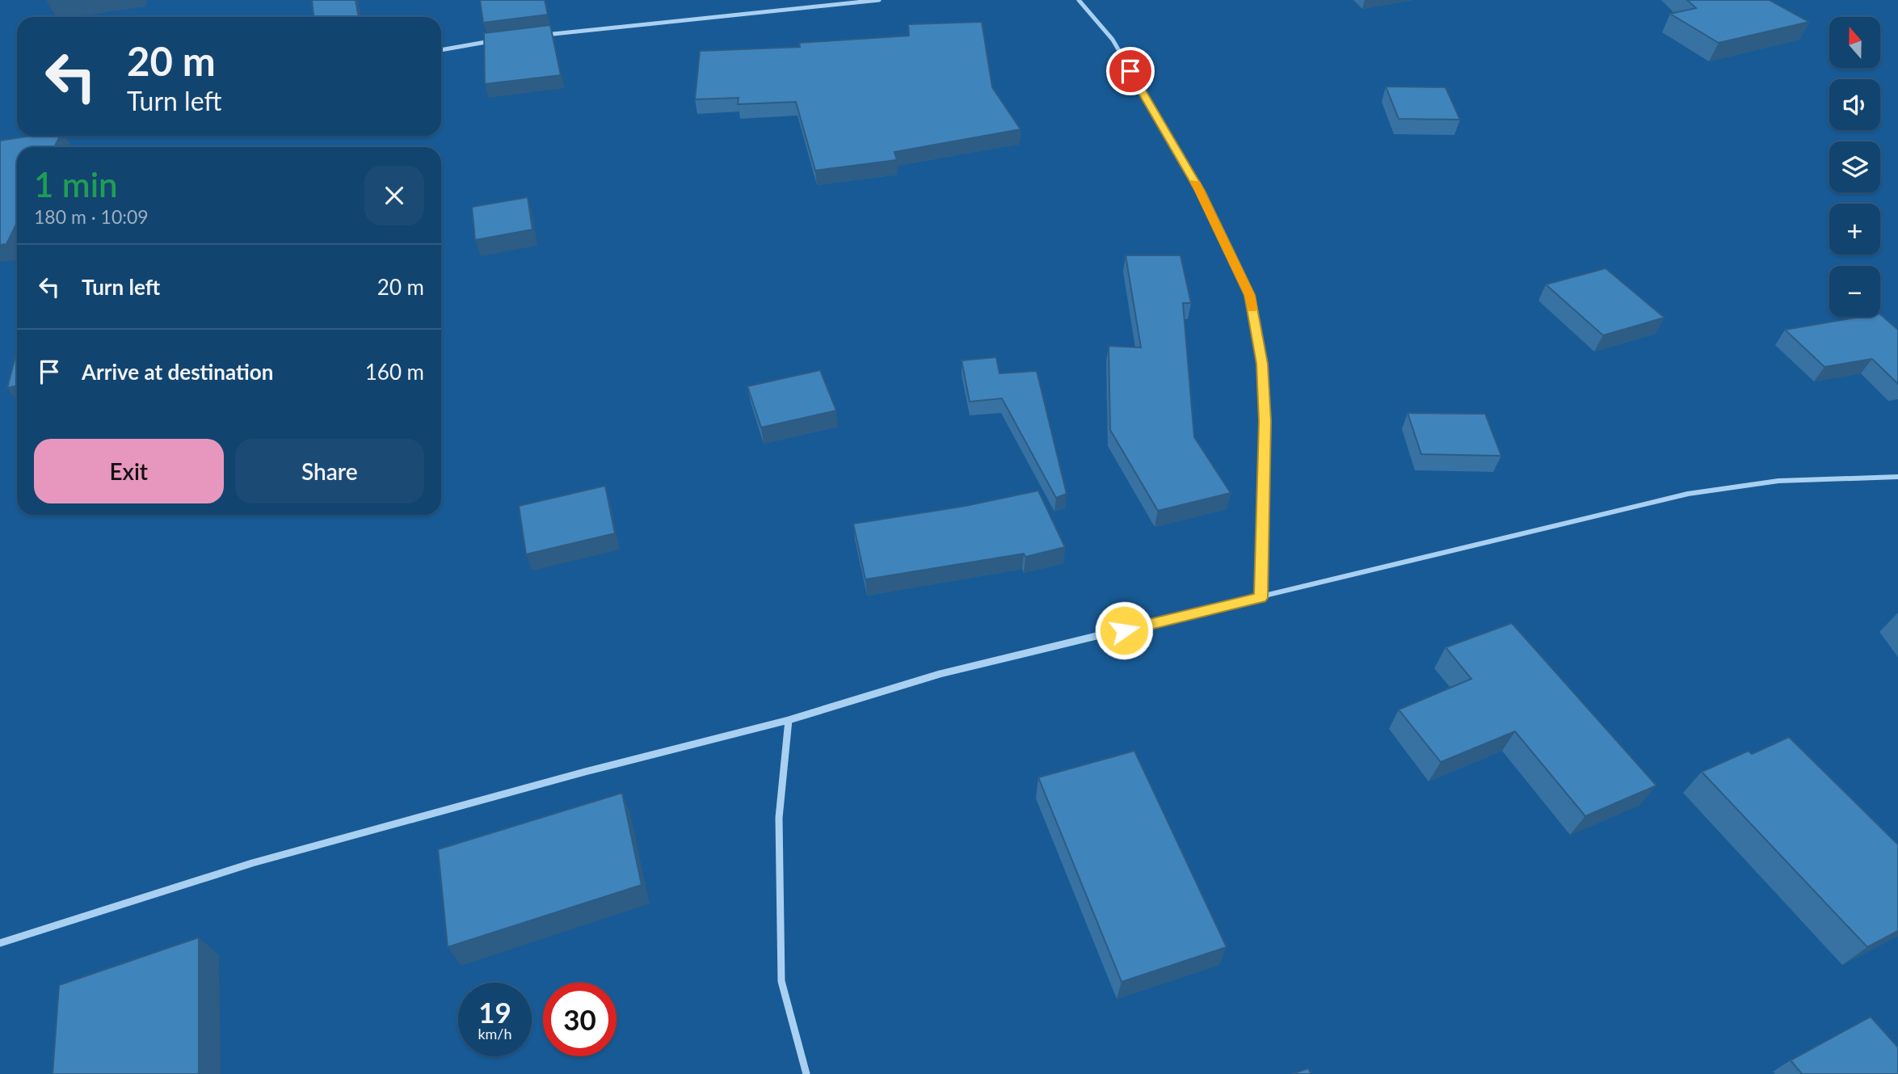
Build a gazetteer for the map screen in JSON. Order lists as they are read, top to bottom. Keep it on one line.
{"north":"top","page":{"map_buttons":["+","−"],"turn":["20 m","Turn left"],"heading":["1 min","180 m · 10:09"],"list":[{"name":"Turn left","value":"20 m"},{"name":"Arrive at destination","value":"160 m"}],"buttons":["Exit","Share"],"speed":"19 km/h","limit":"30"}}
